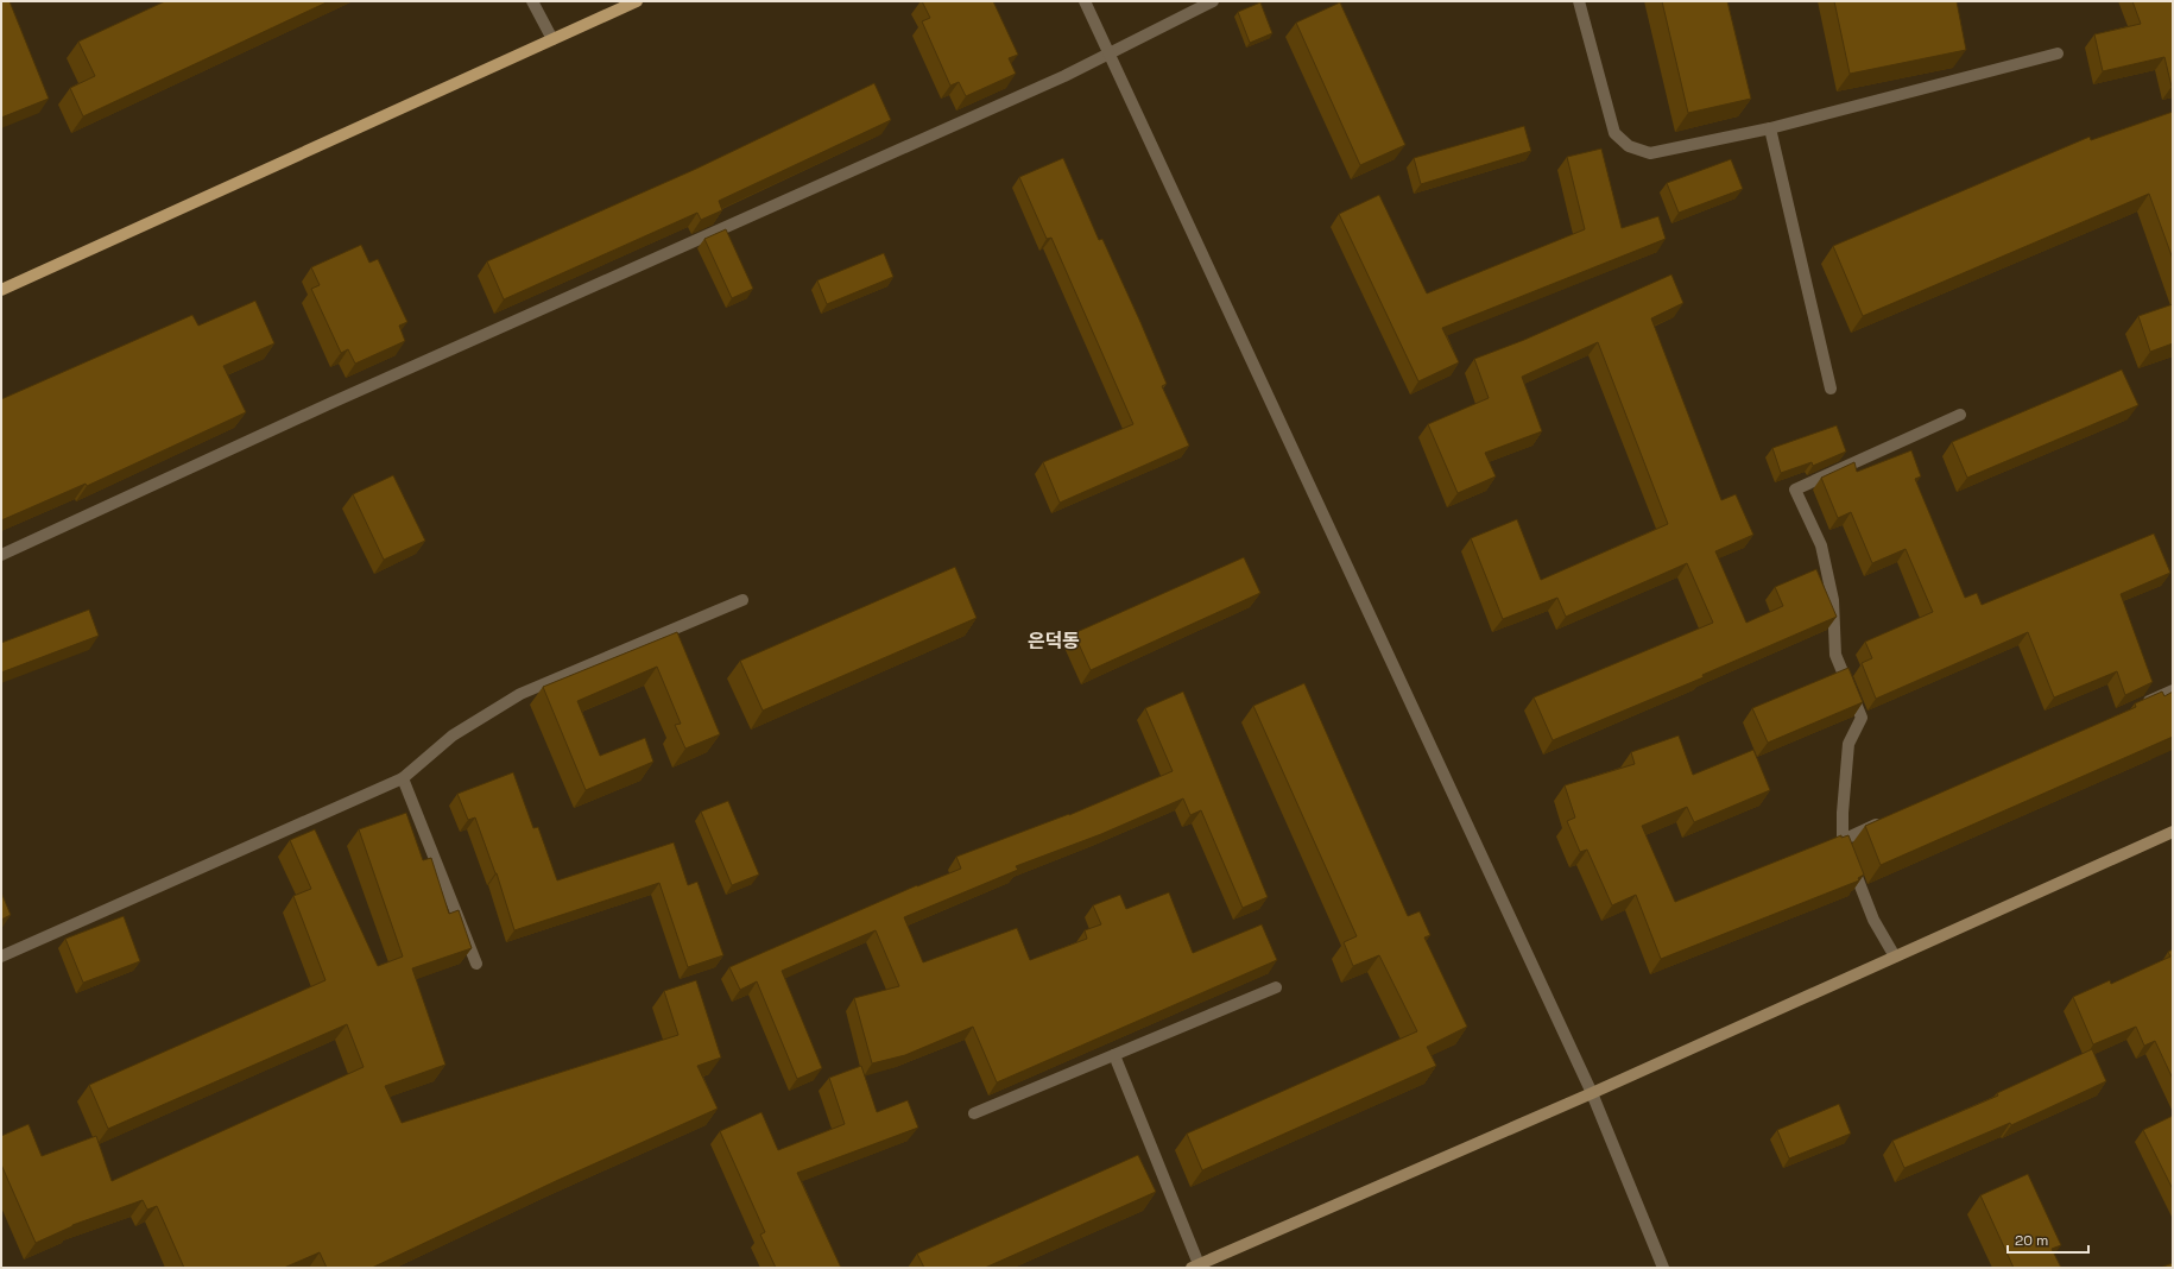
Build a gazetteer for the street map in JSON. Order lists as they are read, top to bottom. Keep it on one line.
{"districts":["은덕동"],"scale_bar":"20 m"}
